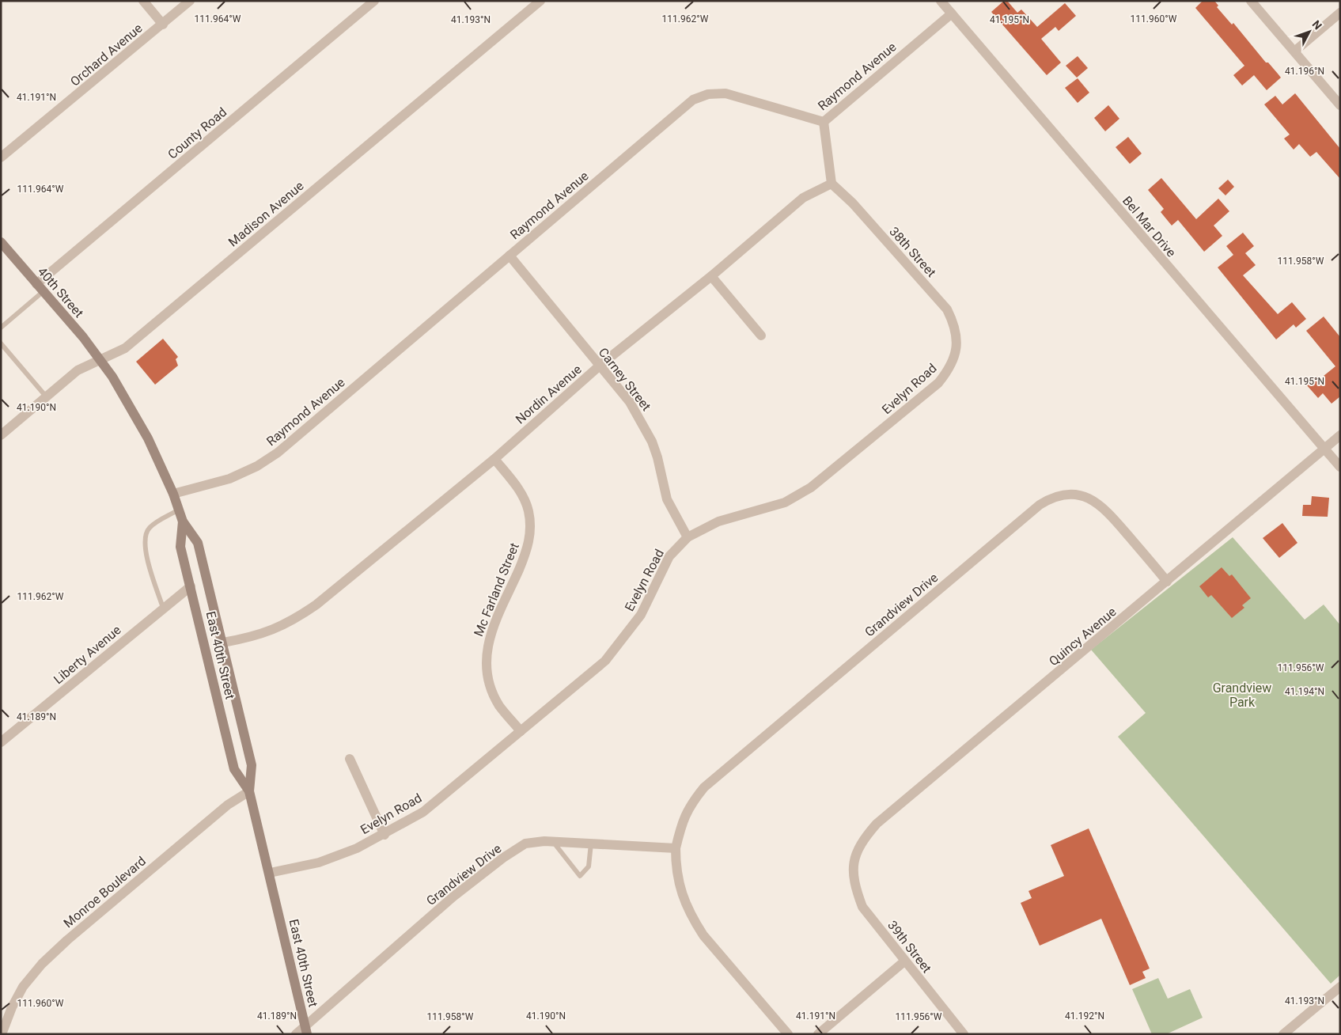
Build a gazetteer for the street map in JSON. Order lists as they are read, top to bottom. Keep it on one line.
{"streets":{"main road":["40th Street","East 40th Street"],"street":["Orchard Avenue","Raymond Avenue","County Road","Madison Avenue","Bel Mar Drive","38th Street","Carney Street","Evelyn Road","Nordin Avenue","Mc Farland Street","Grandview Drive","Quincy Avenue","Liberty Avenue","Monroe Boulevard","39th Street"]},"crossings":[["Raymond Avenue","Bel Mar Drive"],["Raymond Avenue","Carney Street"],["Raymond Avenue","East 40th Street"],["County Road","40th Street"],["Madison Avenue","40th Street"],["Madison Avenue","East 40th Street"],["Bel Mar Drive","Quincy Avenue"],["38th Street","Evelyn Road"],["38th Street","Nordin Avenue"],["40th Street","East 40th Street"],["Carney Street","Evelyn Road"],["Carney Street","Nordin Avenue"],["Evelyn Road","Mc Farland Street"],["Evelyn Road","East 40th Street"],["Nordin Avenue","Mc Farland Street"],["Nordin Avenue","East 40th Street"],["Grandview Drive","Quincy Avenue"],["Grandview Drive","East 40th Street"],["Quincy Avenue","39th Street"],["Liberty Avenue","East 40th Street"],["East 40th Street","Monroe Boulevard"]],"parks":["Grandview Park"],"north":"top right","coordinates":["111.964°W","111.962°W","111.960°W","41.193°N","41.195°N","41.196°N","41.191°N","111.958°W","41.190°N","111.956°W","41.194°N","41.189°N","41.192°N"]}
